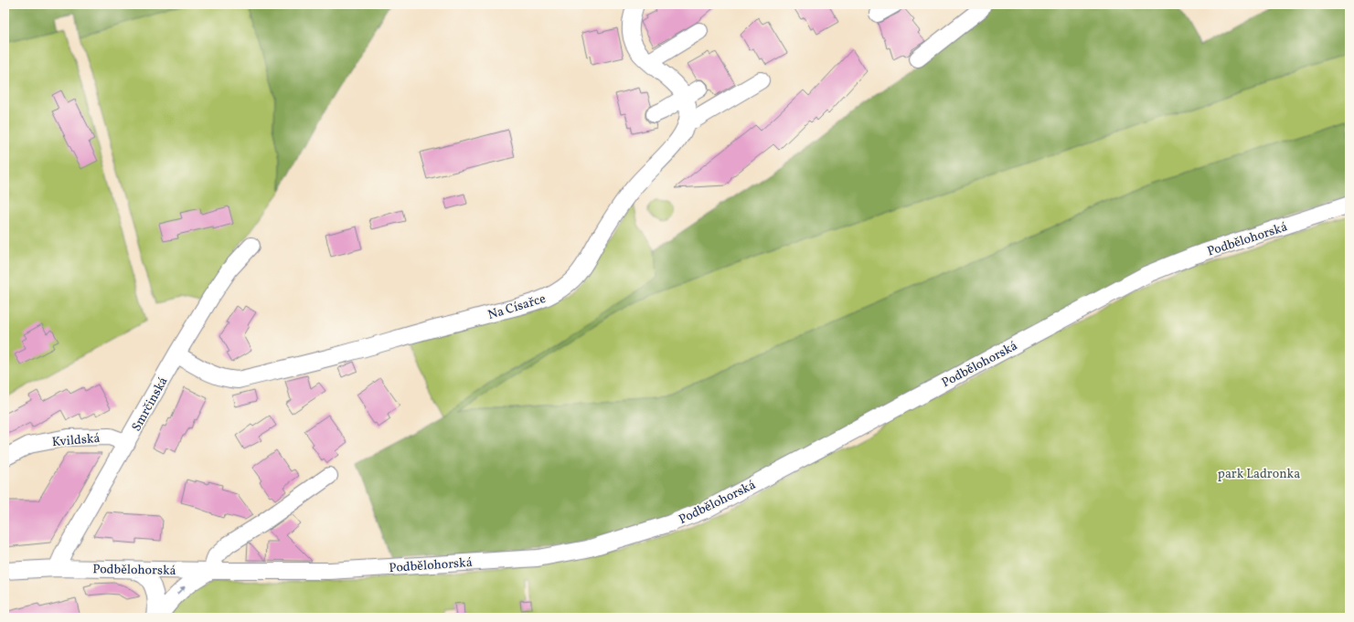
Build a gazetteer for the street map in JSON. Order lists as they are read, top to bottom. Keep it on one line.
{"streets":{"street":["Podbělohorská","Na Císařce","Smrčinská","Kvildská"]},"crossings":[["Podbělohorská","Smrčinská"],["Na Císařce","Smrčinská"],["Smrčinská","Kvildská"]],"parks":["park Ladronka"]}
